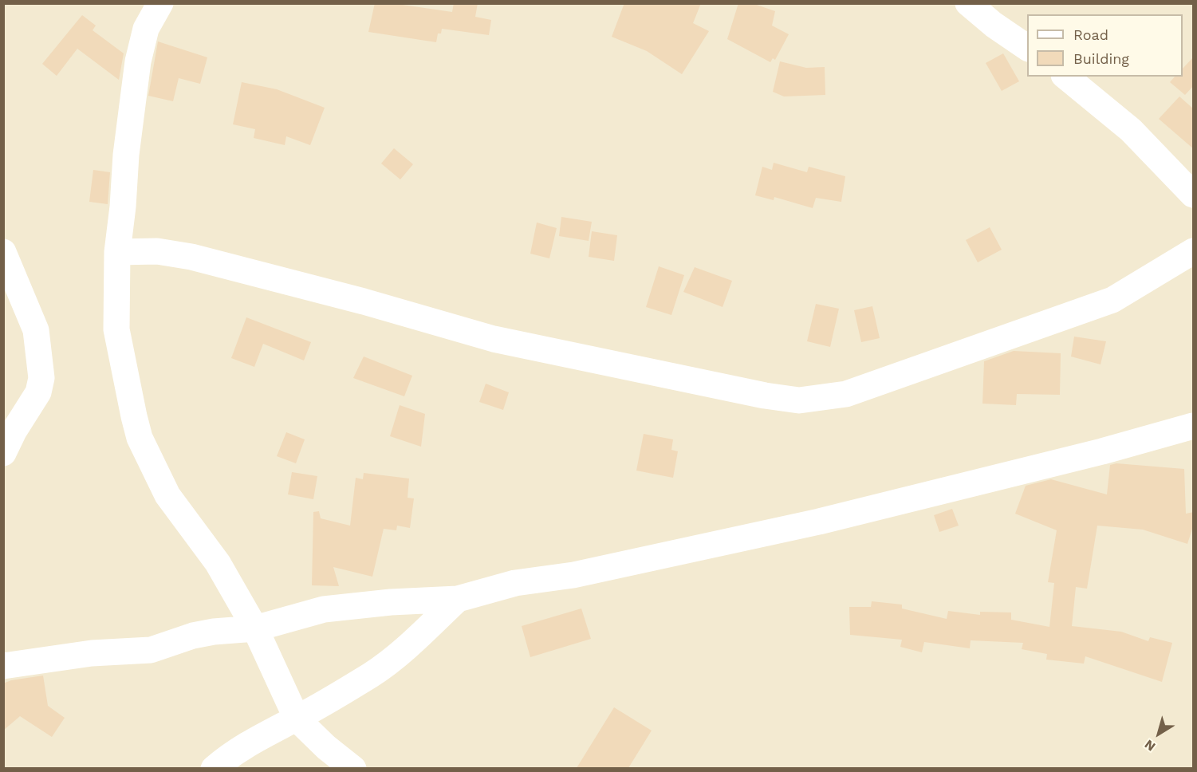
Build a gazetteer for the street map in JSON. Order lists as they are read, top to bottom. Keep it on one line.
{"legend":["Road","Building"],"north":"bottom left"}
